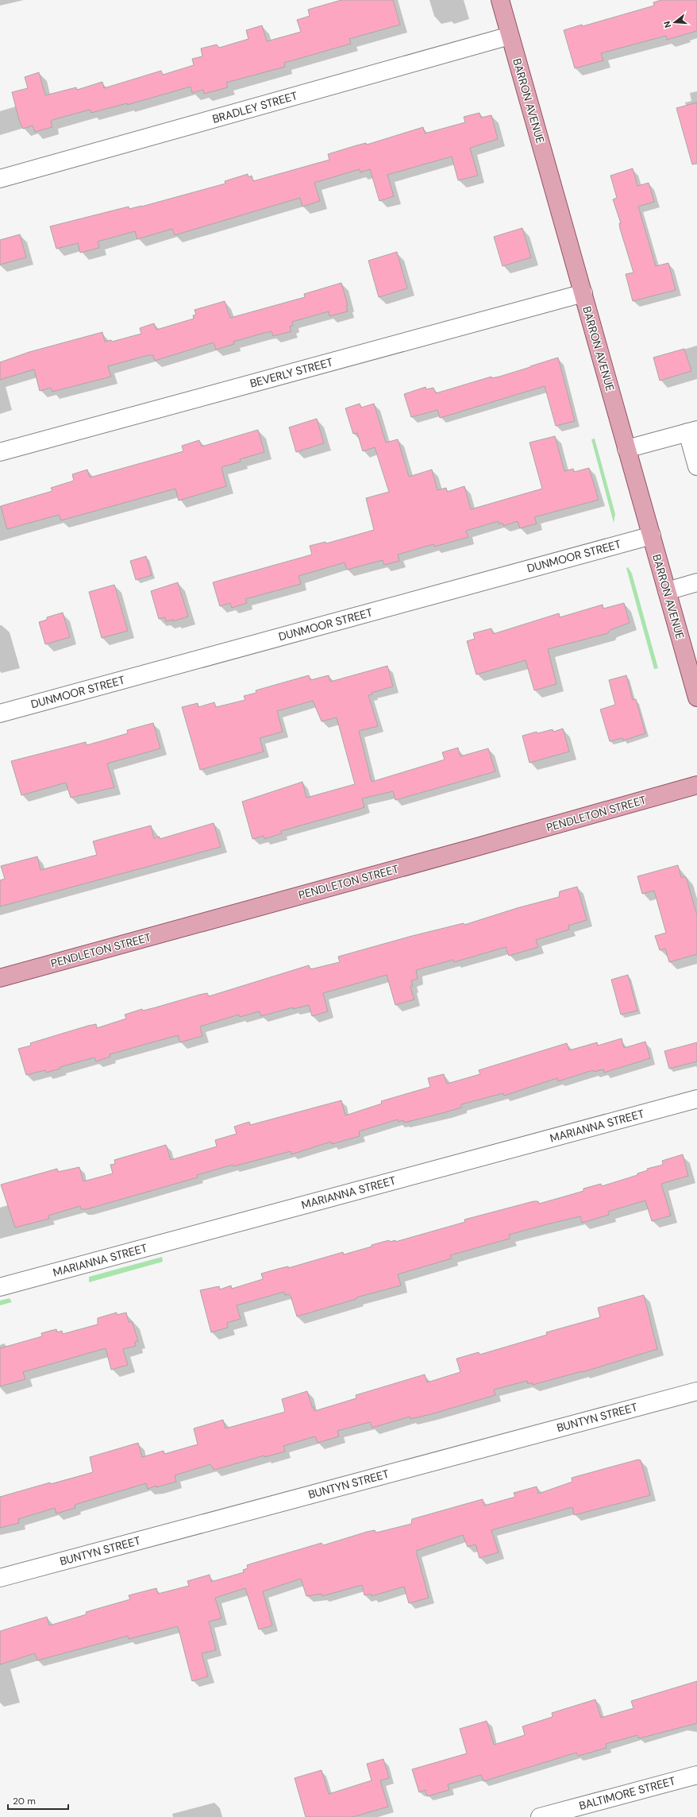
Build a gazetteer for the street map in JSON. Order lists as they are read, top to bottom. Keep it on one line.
{"streets":{"main road":["BARRON AVENUE","PENDLETON STREET"],"street":["BRADLEY STREET","BEVERLY STREET","DUNMOOR STREET","MARIANNA STREET","BUNTYN STREET","BALTIMORE STREET"]},"crossings":[["BARRON AVENUE","BRADLEY STREET"],["BARRON AVENUE","BEVERLY STREET"],["BARRON AVENUE","DUNMOOR STREET"]],"scale_bar":"20 m","north":"left"}
